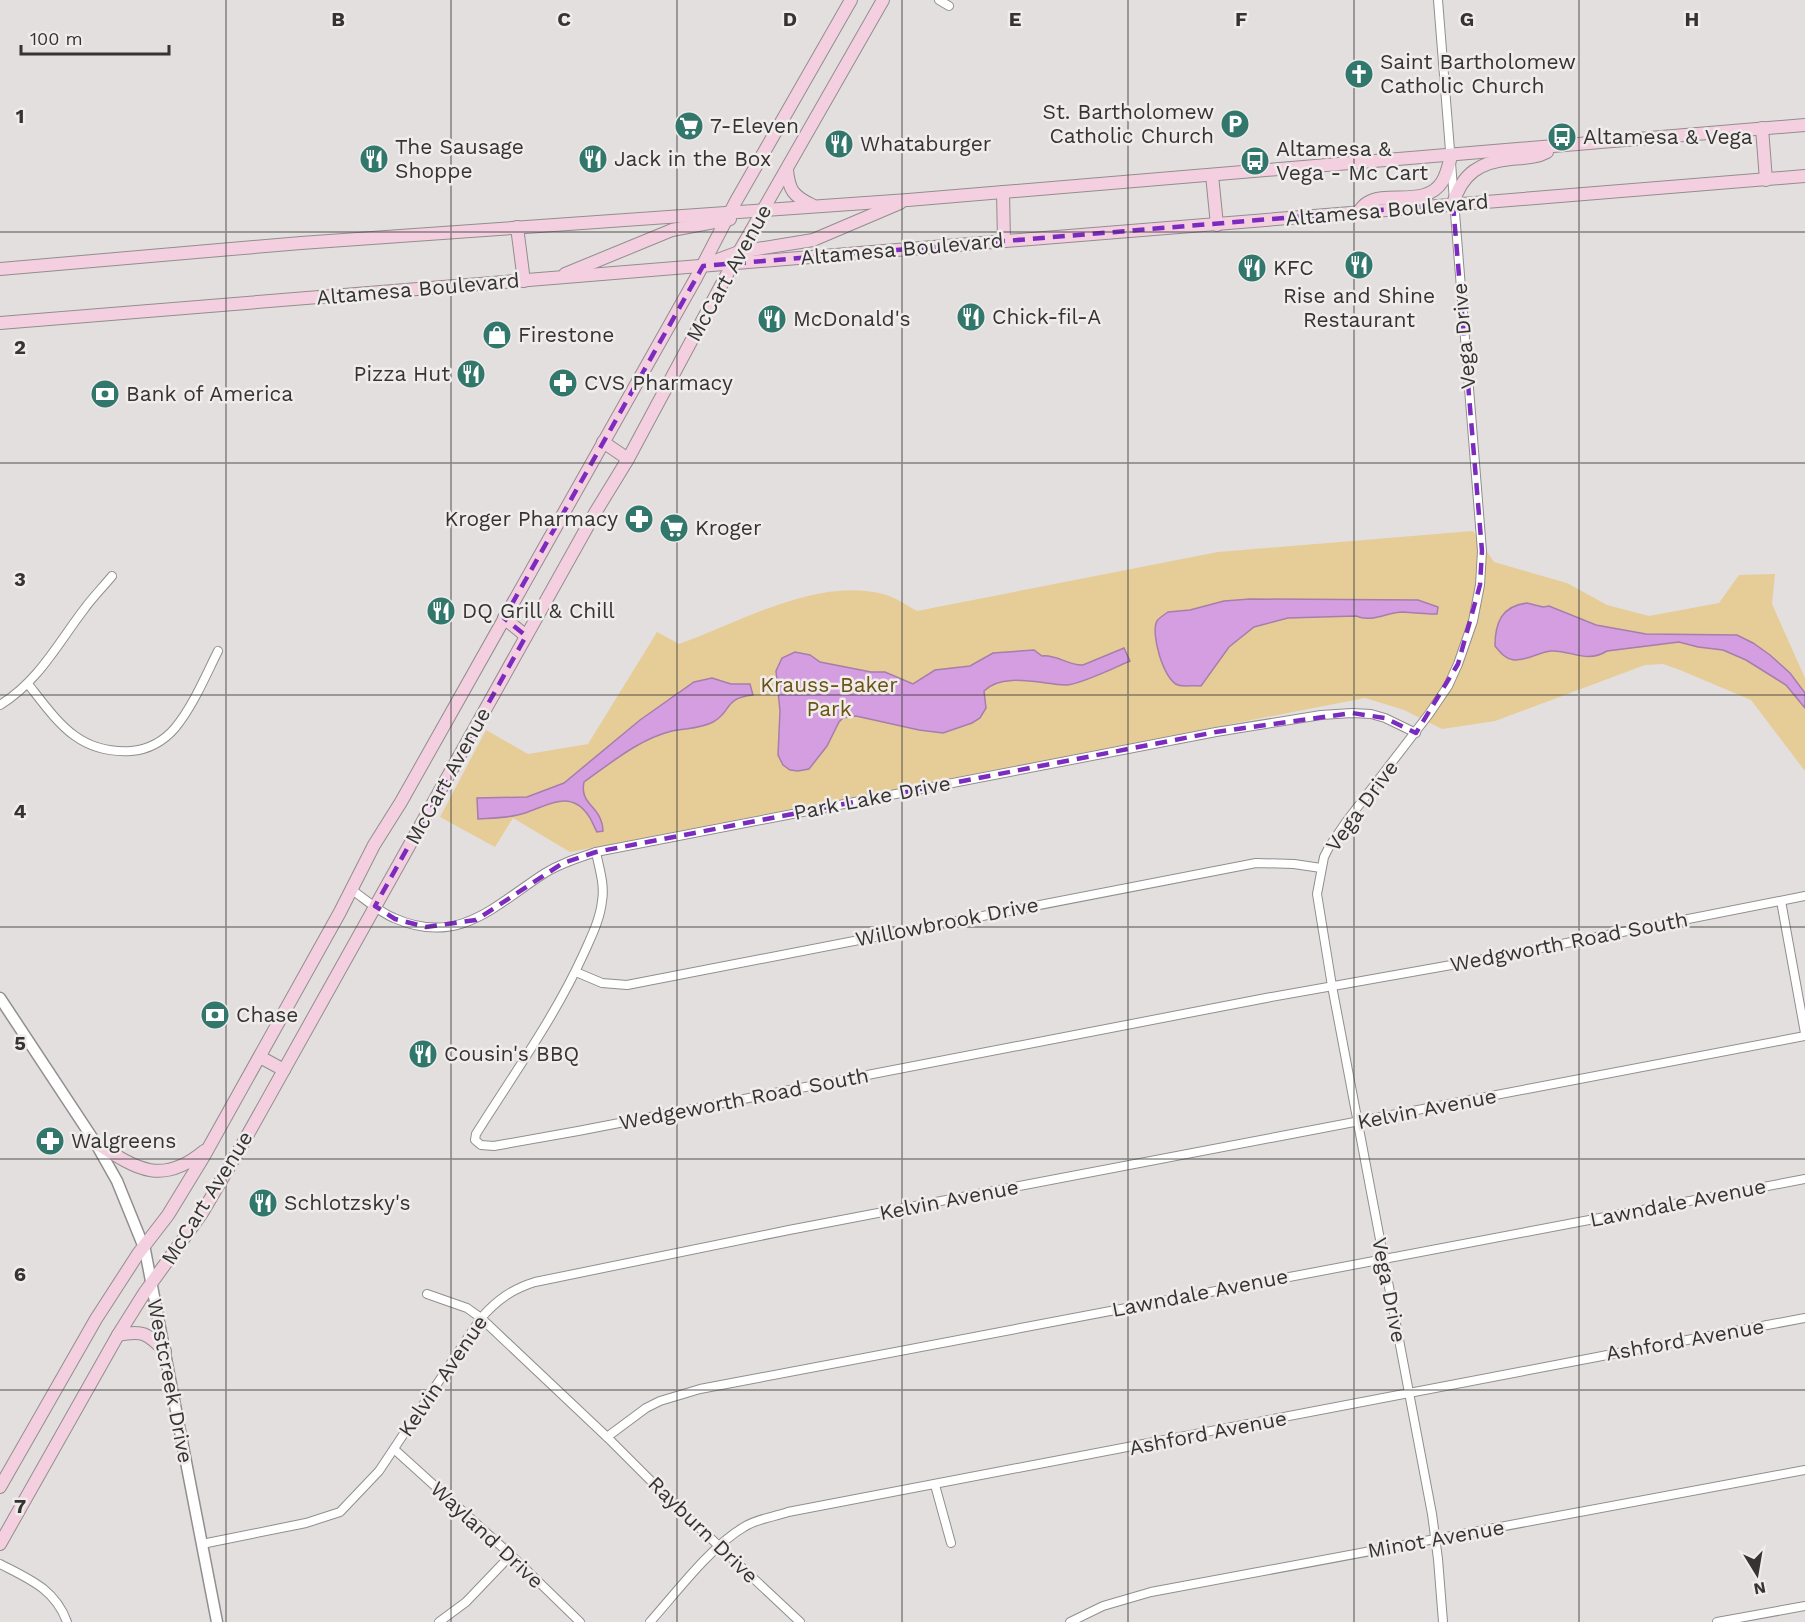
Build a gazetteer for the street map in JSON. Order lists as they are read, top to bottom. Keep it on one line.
{"streets":{"main road":["Altamesa Boulevard","McCart Avenue"],"street":["Vega Drive","Park Lake Drive","Willowbrook Drive","Wedgworth Road South","Wedgeworth Road South","Kelvin Avenue","Lawndale Avenue","Ashford Avenue","Westcreek Drive","Rayburn Drive","Wayland Drive","Minot Avenue"]},"crossings":[["Altamesa Boulevard","McCart Avenue"],["Altamesa Boulevard","Vega Drive"],["McCart Avenue","Park Lake Drive"],["McCart Avenue","Westcreek Drive"],["Vega Drive","Park Lake Drive"],["Vega Drive","Willowbrook Drive"],["Vega Drive","Wedgworth Road South"],["Vega Drive","Wedgeworth Road South"],["Vega Drive","Kelvin Avenue"],["Vega Drive","Lawndale Avenue"],["Vega Drive","Ashford Avenue"],["Vega Drive","Minot Avenue"],["Park Lake Drive","Wedgeworth Road South"],["Willowbrook Drive","Wedgeworth Road South"],["Wedgworth Road South","Wedgeworth Road South"],["Kelvin Avenue","Westcreek Drive"],["Kelvin Avenue","Rayburn Drive"],["Kelvin Avenue","Wayland Drive"],["Lawndale Avenue","Rayburn Drive"],["Ashford Avenue","Rayburn Drive"]],"parks":["Krauss-Baker Park"],"places":{"church":["Saint Bartholomew Catholic Church"],"parking":["St. Bartholomew Catholic Church"],"supermarket":["7-Eleven","Kroger"],"bus stop":["Altamesa & Vega","Altamesa & Vega - Mc Cart"],"restaurant":["Whataburger","The Sausage Shoppe","Jack in the Box","Rise and Shine Restaurant","KFC","Chick-fil-A","McDonald's","Pizza Hut","DQ Grill & Chill","Cousin's BBQ","Schlotzsky's"],"shop":["Firestone"],"pharmacy":["CVS Pharmacy","Kroger Pharmacy","Walgreens"],"bank":["Bank of America","Chase"]},"scale_bar":"100 m","north":"bottom","grid":{"columns":["B","C","D","E","F","G","H"],"rows":["1","2","3","4","5","6","7"]}}
